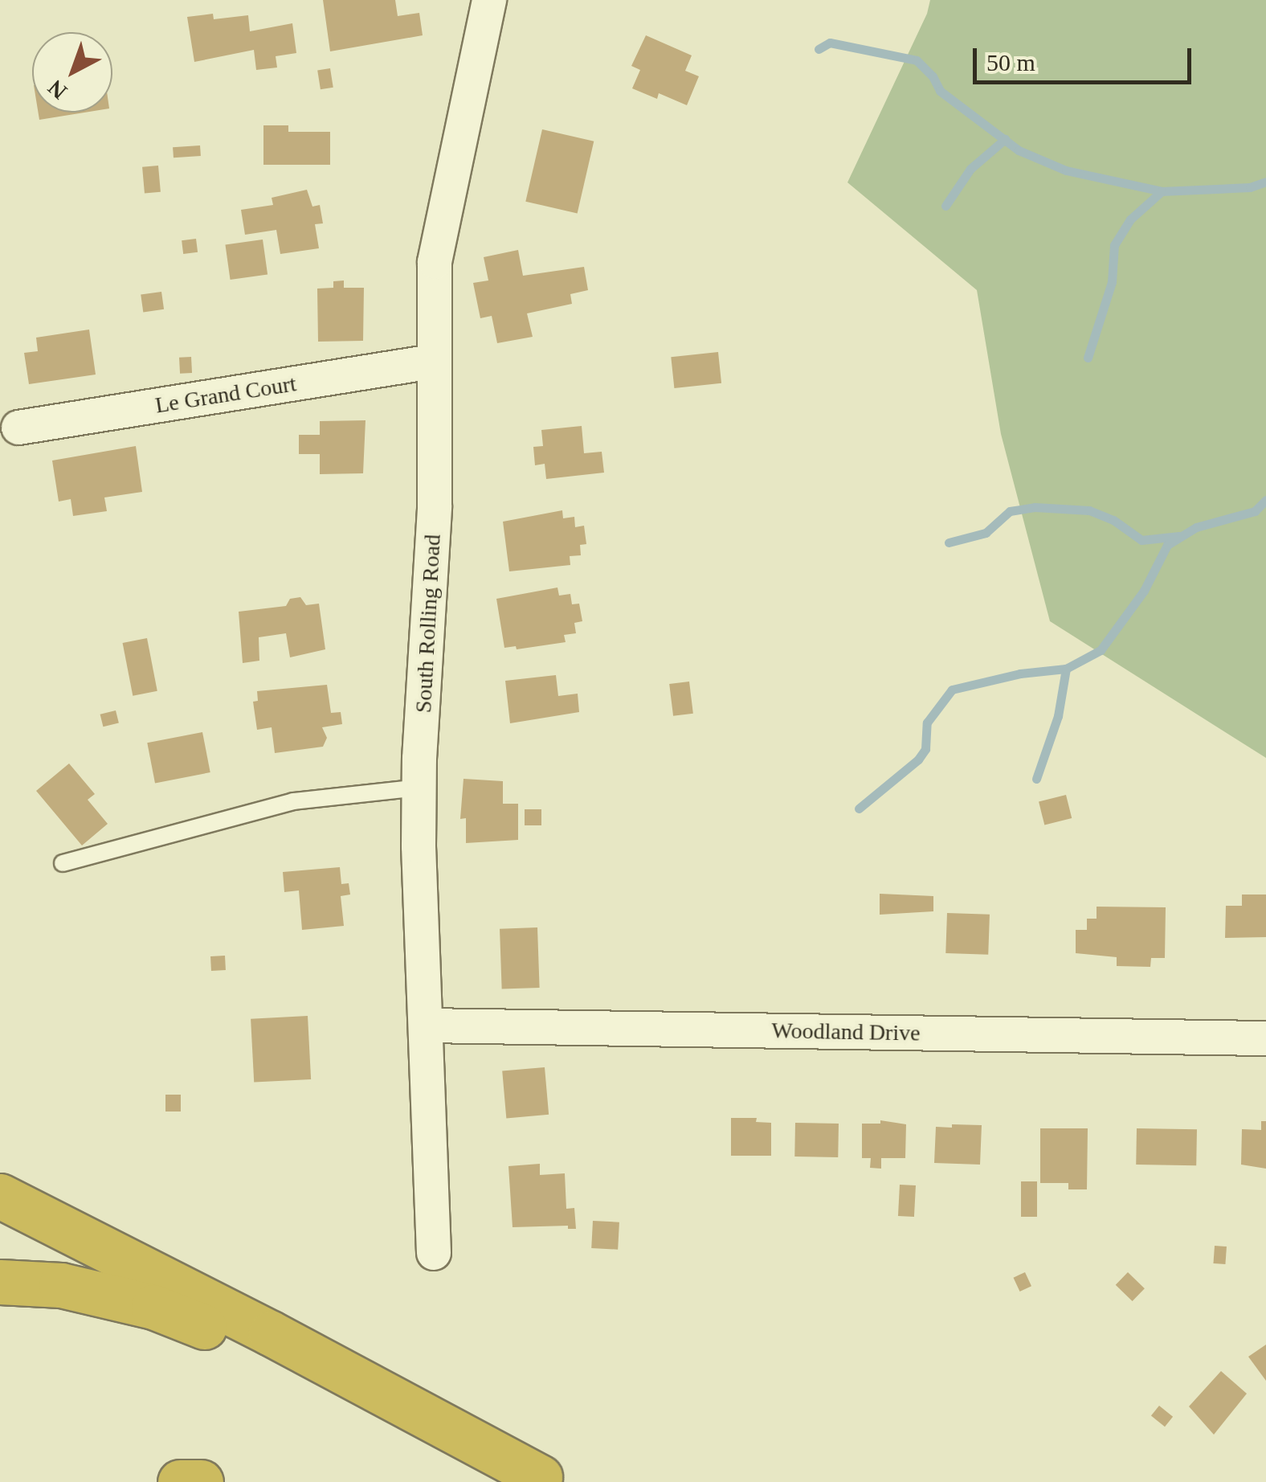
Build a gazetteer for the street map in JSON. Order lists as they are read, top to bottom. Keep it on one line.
{"streets":{"street":["Le Grand Court","South Rolling Road","Woodland Drive"]},"crossings":[["Le Grand Court","South Rolling Road"],["South Rolling Road","Woodland Drive"]],"scale_bar":"50 m","north":"bottom left"}
